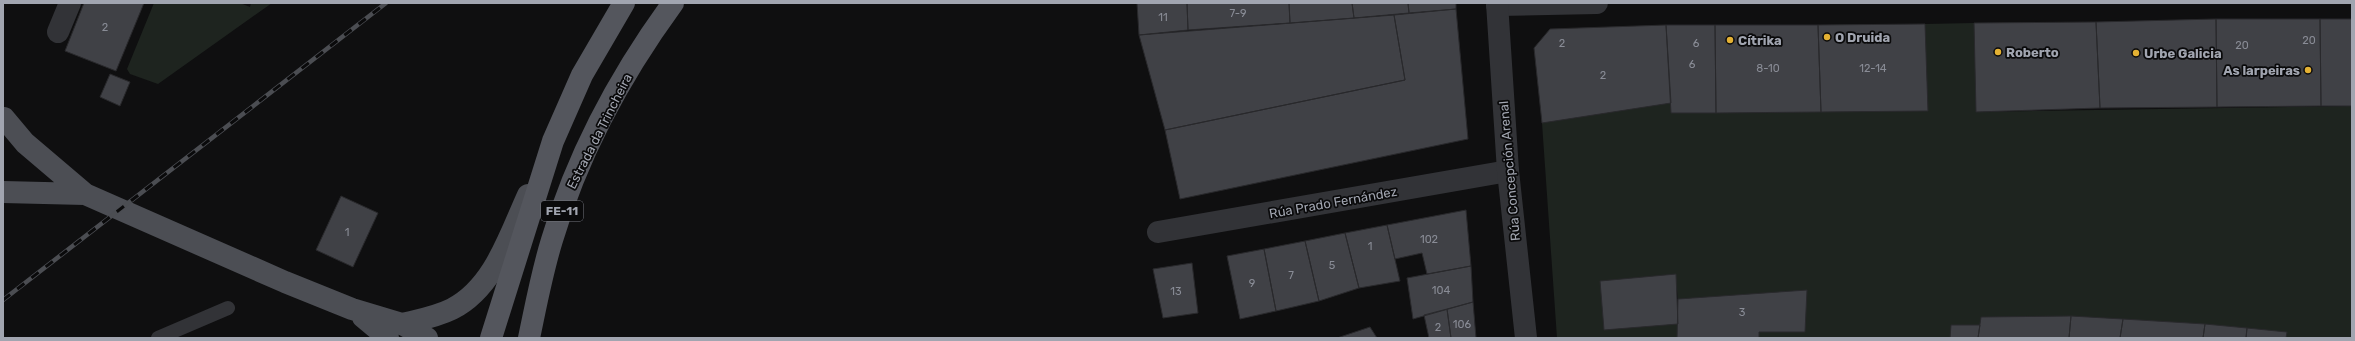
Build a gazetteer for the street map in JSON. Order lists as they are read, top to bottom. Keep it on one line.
{"streets":{"highway":["Estrada da Trincheira","FE-11"],"street":["Rúa Concepción Arenal","Rúa Prado Fernández"]},"crossings":[["Rúa Concepción Arenal","Rúa Prado Fernández"]],"places":["O Druida","Cítrika","Roberto","Urbe Galicia","As larpeiras"],"house_numbers":["7-9","11","2","20","2","6","20","6","8-10","12-14","2","1","102","1","5","7","9","104","13","3","106","2"]}
